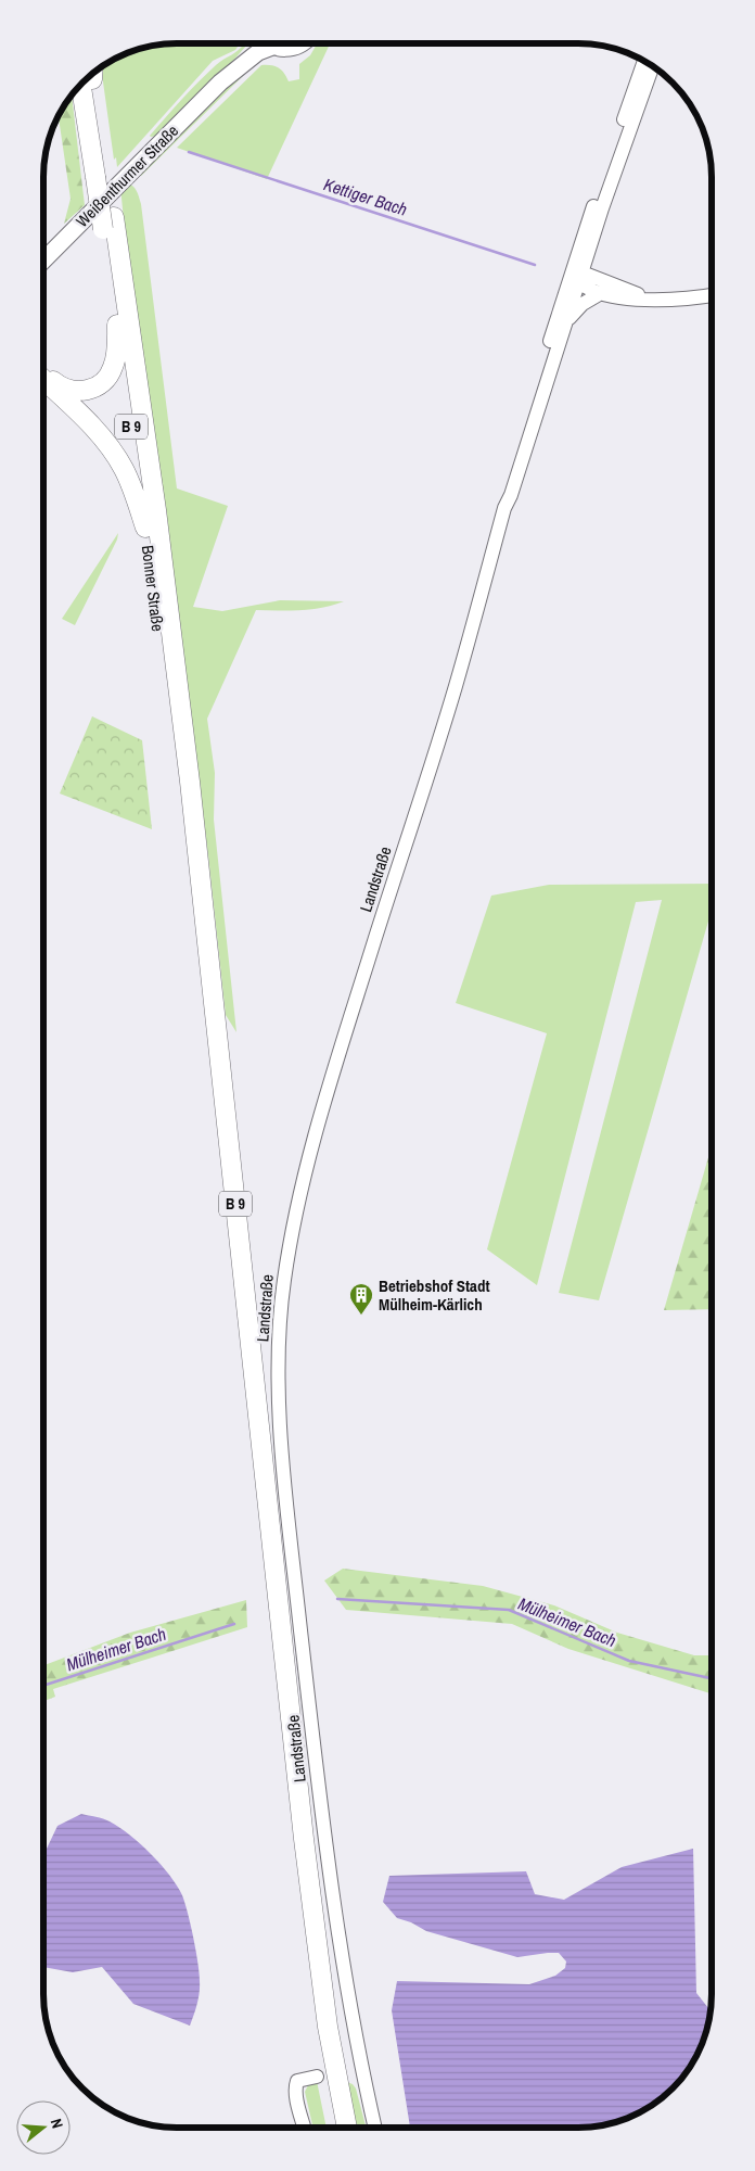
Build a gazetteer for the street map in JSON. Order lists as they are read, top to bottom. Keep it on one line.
{"streets":{"highway":["B 9","Bonner Straße"],"main road":["Weißenthurmer Straße"],"street":["Landstraße"]},"crossings":[["B 9","Bonner Straße"]],"water":["Kettiger Bach","Mülheimer Bach"],"places":{"building":["Betriebshof Stadt Mülheim-Kärlich"]},"north":"right"}
